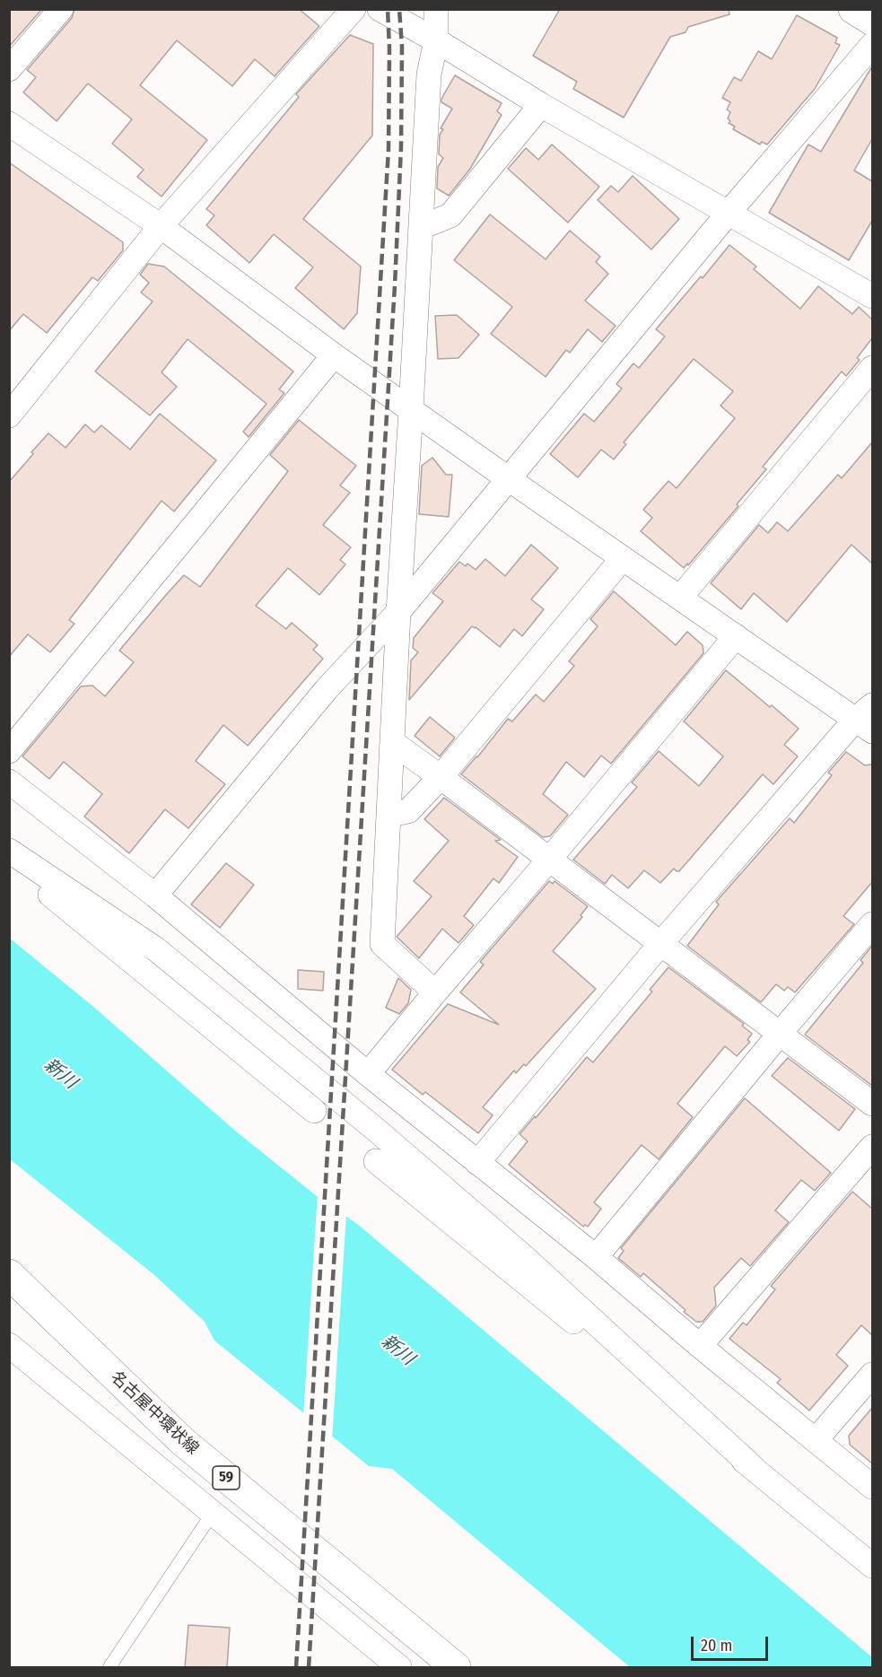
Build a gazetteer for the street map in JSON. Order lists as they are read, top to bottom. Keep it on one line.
{"streets":{"main road":["名古屋中環状線","59"]},"water":["新川"],"scale_bar":"20 m"}
